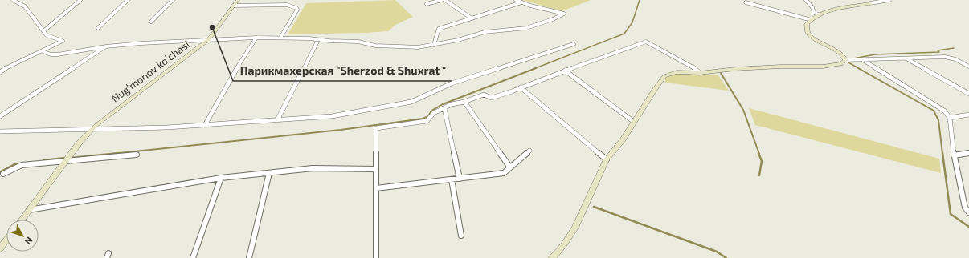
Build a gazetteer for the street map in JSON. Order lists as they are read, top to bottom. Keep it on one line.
{"streets":{"street":["Nugʻmonov koʻchasi"]},"places":["Парикмахерская \"Sherzod & Shuxrat \""],"north":"bottom right"}
